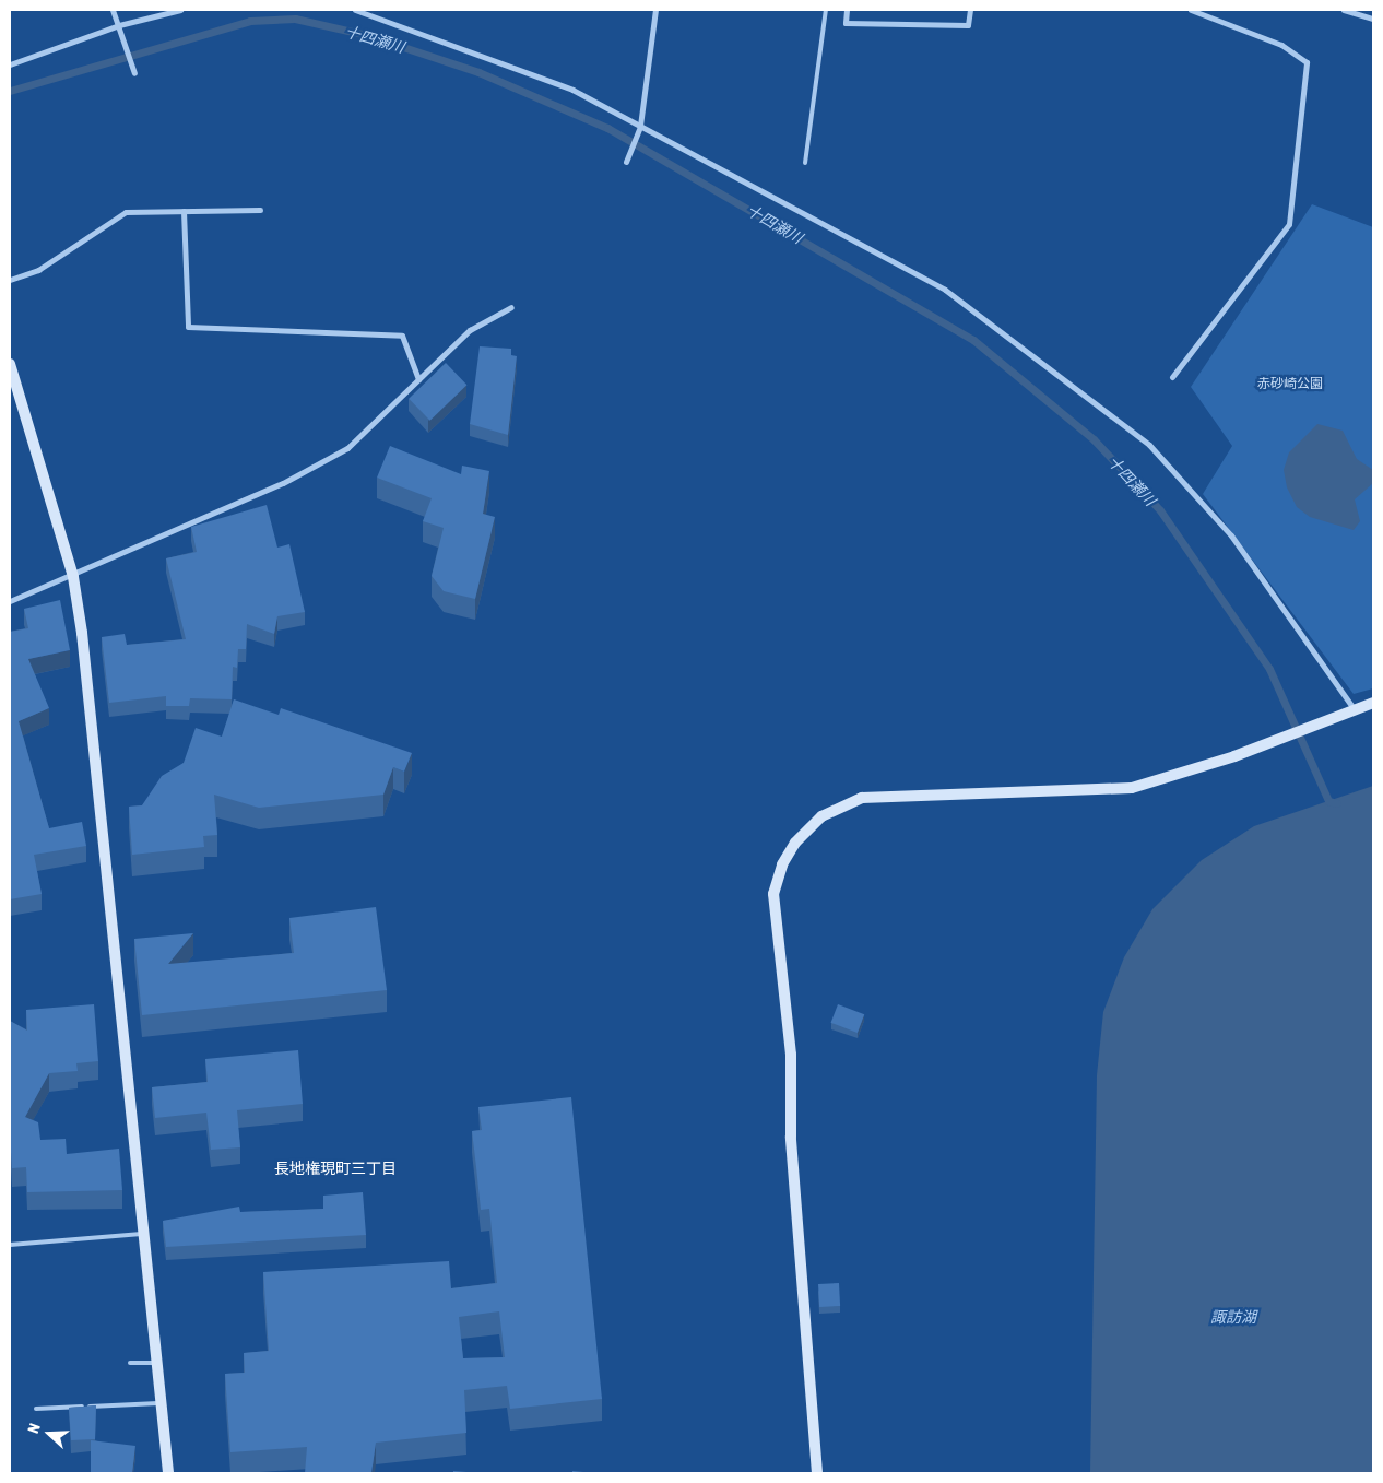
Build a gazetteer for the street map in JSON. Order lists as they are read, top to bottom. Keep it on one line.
{"districts":["長地権現町三丁目"],"water":["十四瀬川","諏訪湖"],"parks":["赤砂崎公園"],"north":"left"}
